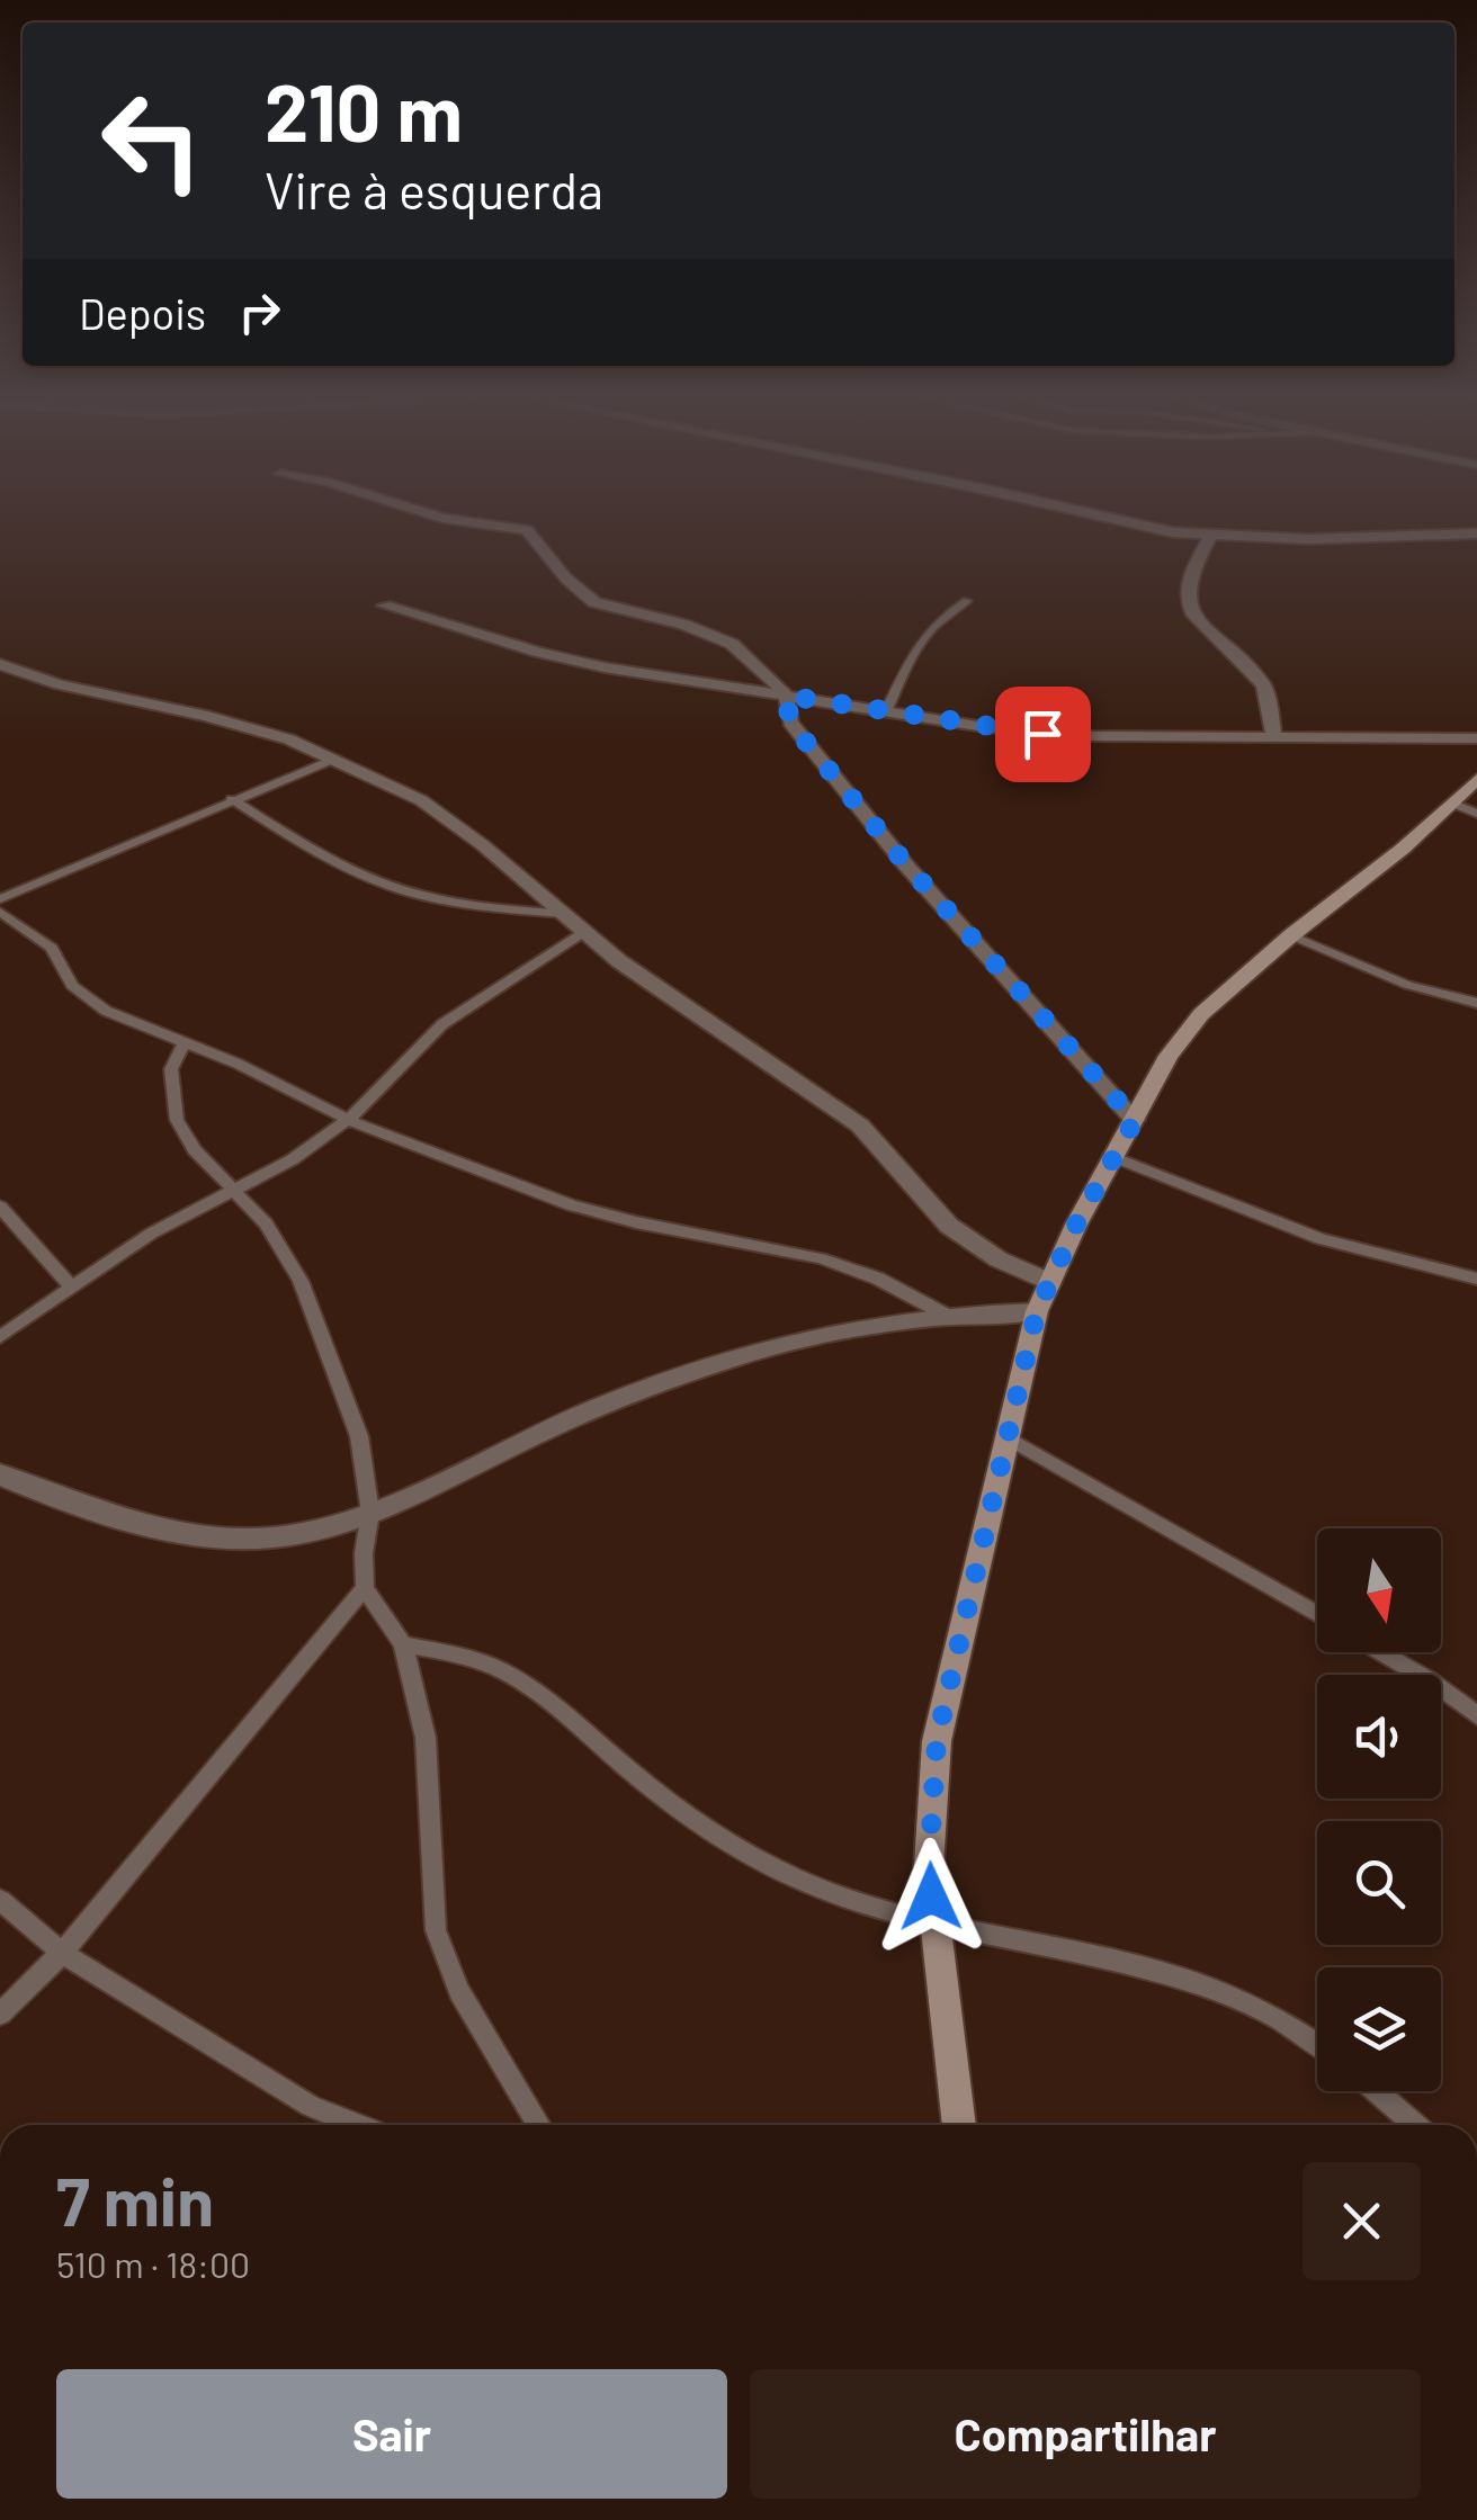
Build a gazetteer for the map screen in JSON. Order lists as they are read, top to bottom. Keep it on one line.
{"north":"bottom","page":{"turn":["210 m","Vire à esquerda"],"then":"Depois","heading":["7 min","510 m · 18:00"],"buttons":["Sair","Compartilhar"]}}
